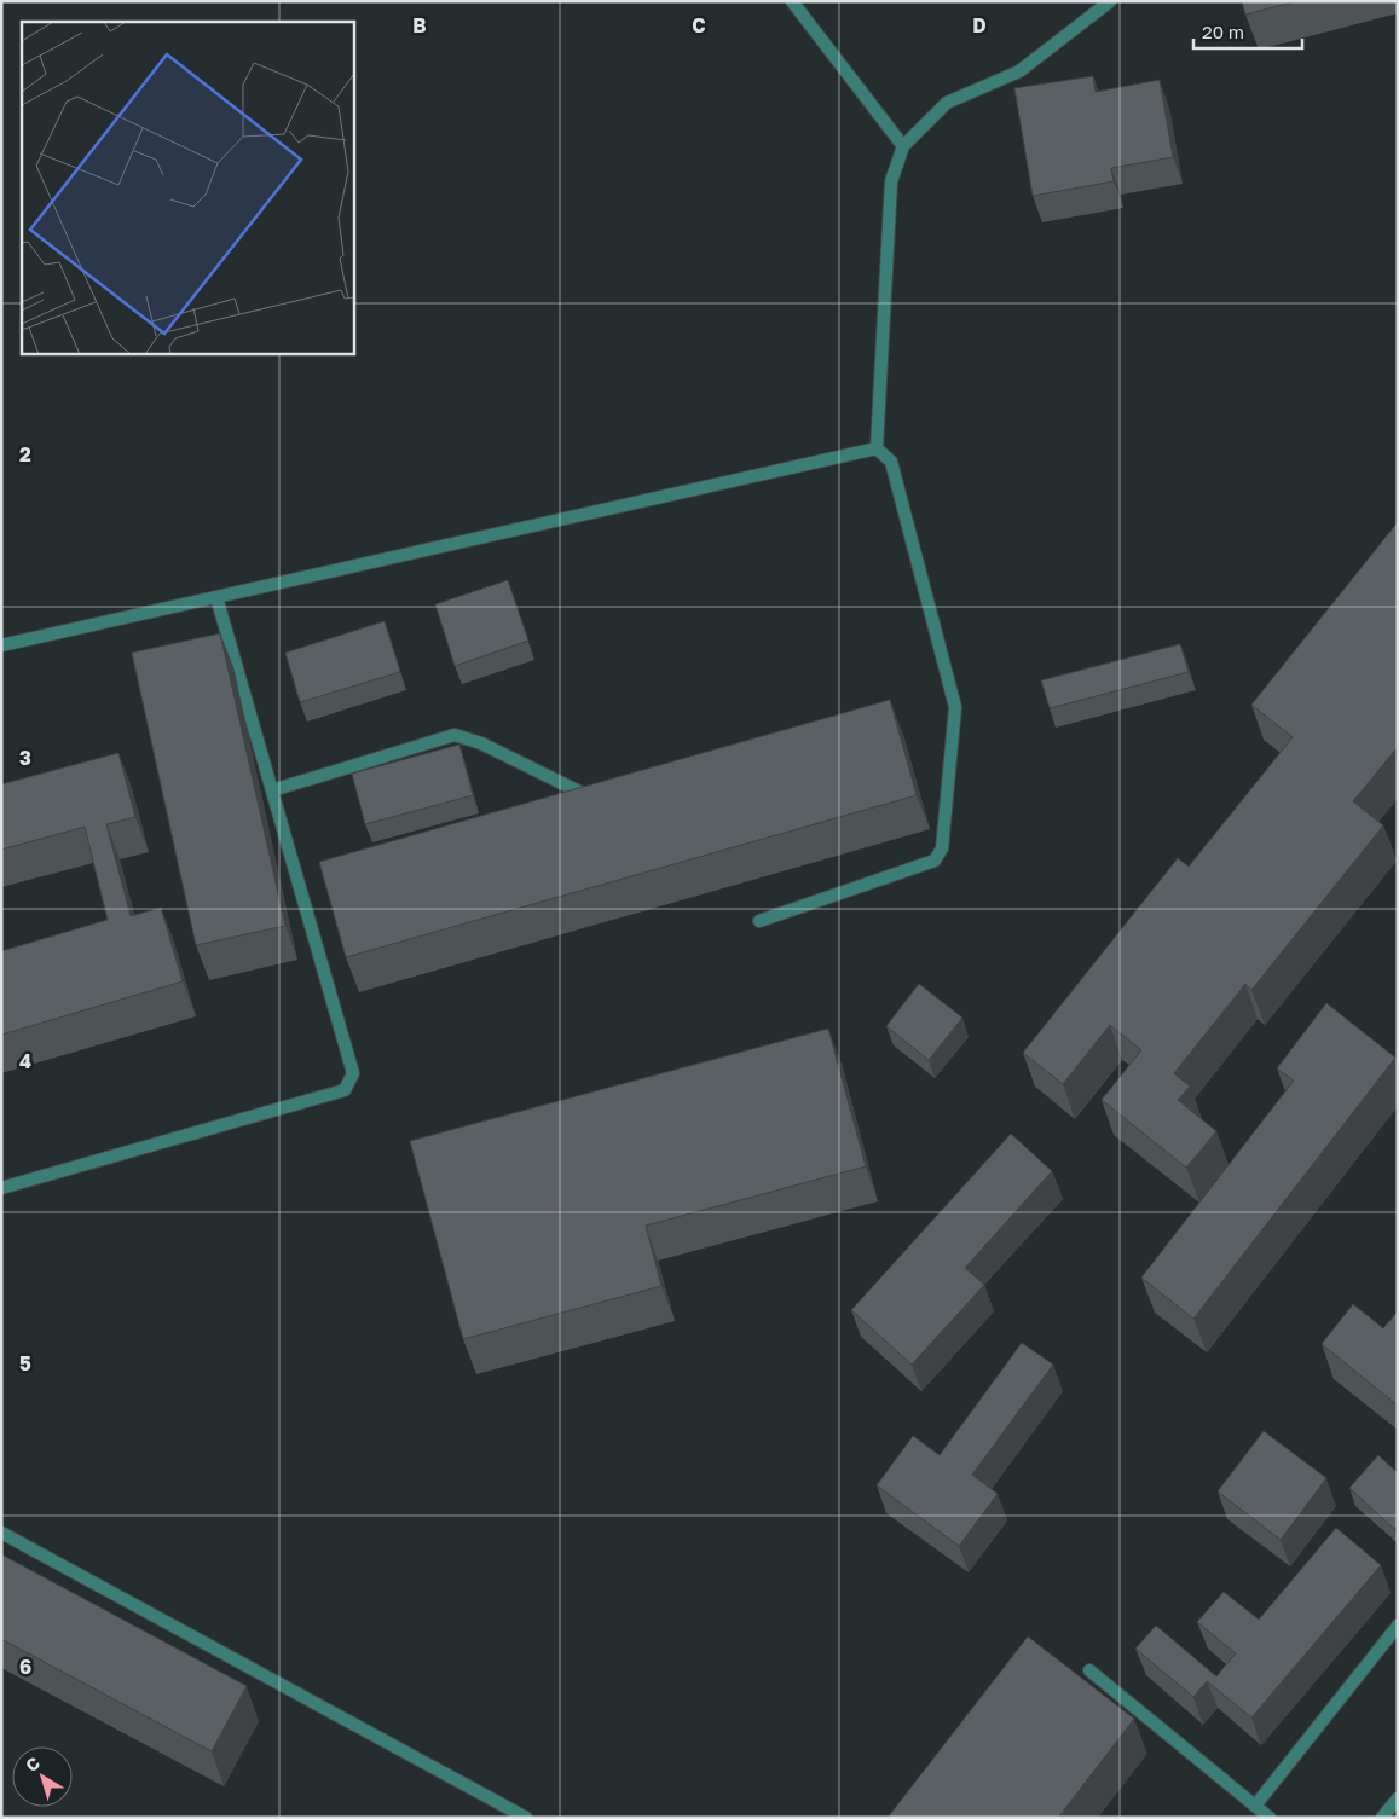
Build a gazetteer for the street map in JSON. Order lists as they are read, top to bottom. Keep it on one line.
{"scale_bar":"20 m","north":"top left","grid":{"columns":["B","C","D"],"rows":["2","3","4","5","6"]}}
